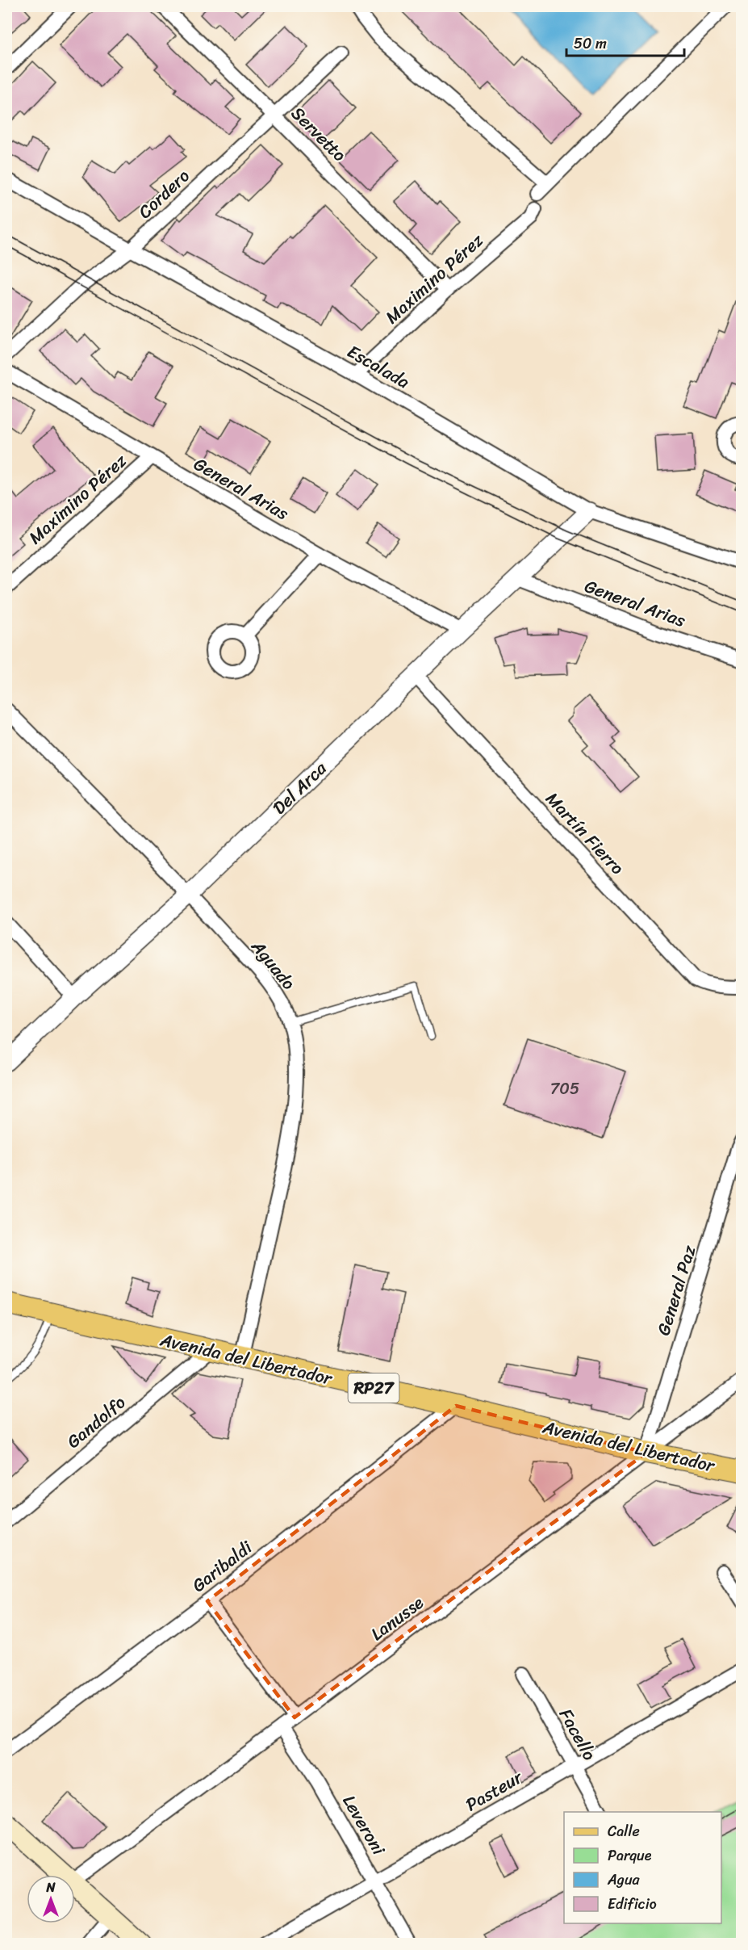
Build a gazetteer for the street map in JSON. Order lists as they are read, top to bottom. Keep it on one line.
{"streets":{"main road":["Avenida del Libertador","RP27"],"street":["Servetto","Cordero","Maximino Pérez","Escalada","General Arias","Del Arca","Martín Fierro","Aguado","General Paz","Gandolfo","Garibaldi","Lanusse","Facello","Pasteur","Leveroni"]},"crossings":[["Servetto","Cordero"],["Servetto","Maximino Pérez"],["Cordero","Escalada"],["Maximino Pérez","Escalada"],["Maximino Pérez","General Arias"],["Escalada","Del Arca"],["General Arias","Del Arca"],["Del Arca","Martín Fierro"],["Del Arca","Aguado"],["Aguado","Avenida del Libertador"],["General Paz","Avenida del Libertador"],["General Paz","Lanusse"],["Avenida del Libertador","Gandolfo"],["Avenida del Libertador","Garibaldi"],["Avenida del Libertador","Lanusse"],["Lanusse","Leveroni"],["Facello","Pasteur"],["Pasteur","Leveroni"]],"house_numbers":["705"],"legend":["Calle","Parque","Agua","Edificio"],"scale_bar":"50 m","north":"top"}
